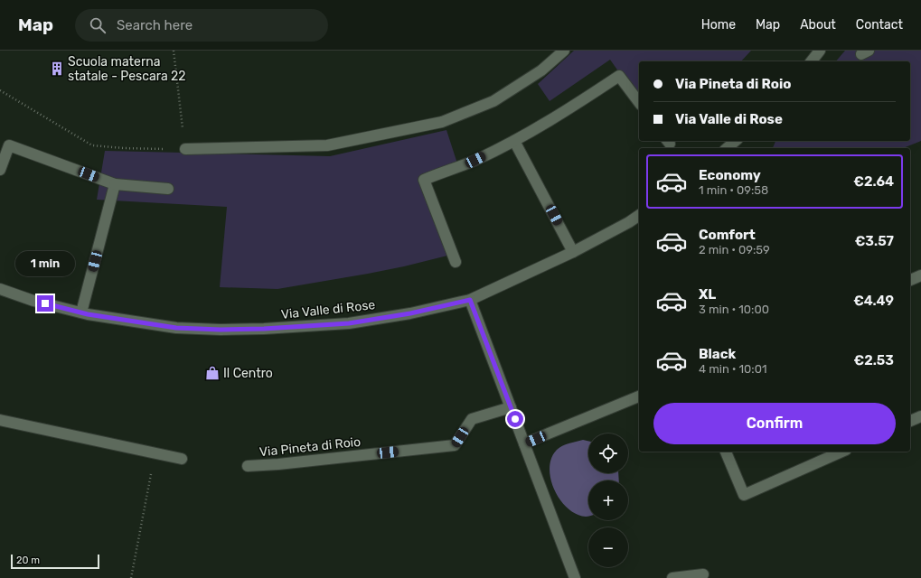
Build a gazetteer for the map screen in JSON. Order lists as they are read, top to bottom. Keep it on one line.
{"streets":{"street":["Via Valle di Rose","Via Pineta di Roio"]},"places":{"building":["Scuola materna statale - Pescara 22"],"shop":["Il Centro"]},"scale_bar":"20 m","page":{"header":"Map","search":"Search here","nav":["Home","Map","About","Contact"],"banner":["Via Pineta di Roio","Via Valle di Rose"],"list":[{"name":"Economy","note":"1 min · 09:58","value":"€2.64"},{"name":"Comfort","note":"2 min · 09:59","value":"€3.57"},{"name":"XL","note":"3 min · 10:00","value":"€4.49"},{"name":"Black","note":"4 min · 10:01","value":"€2.53"}],"bubble":"1 min","buttons":"Confirm","map_buttons":["+","−"],"scale":"20 m"}}
